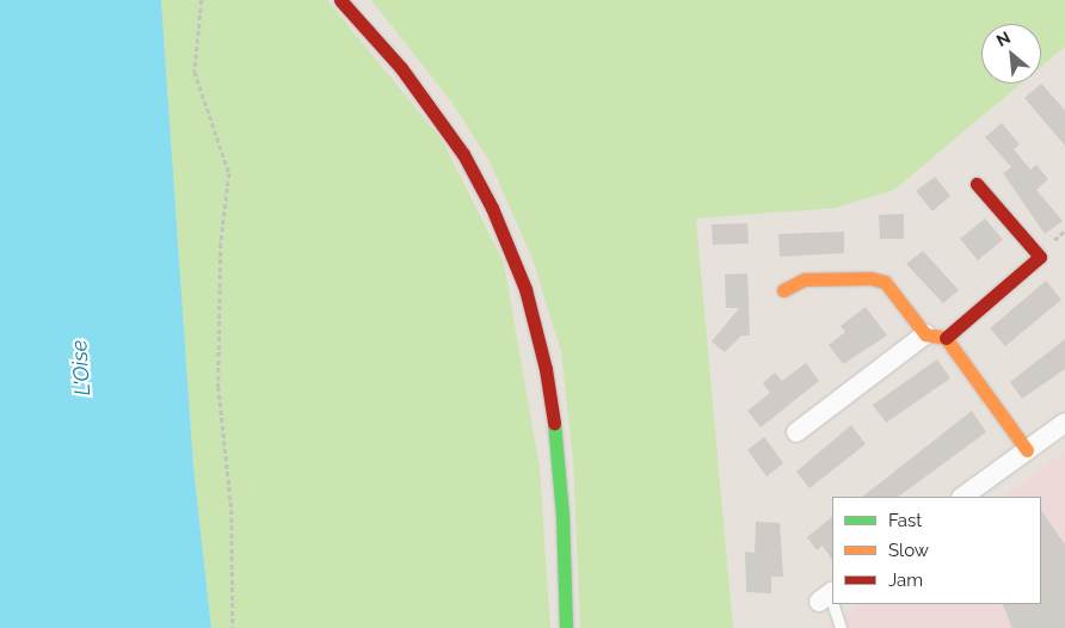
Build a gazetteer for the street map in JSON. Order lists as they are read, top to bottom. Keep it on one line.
{"water":["L'Oise"],"legend":["Fast","Slow","Jam"],"north":"top left"}
